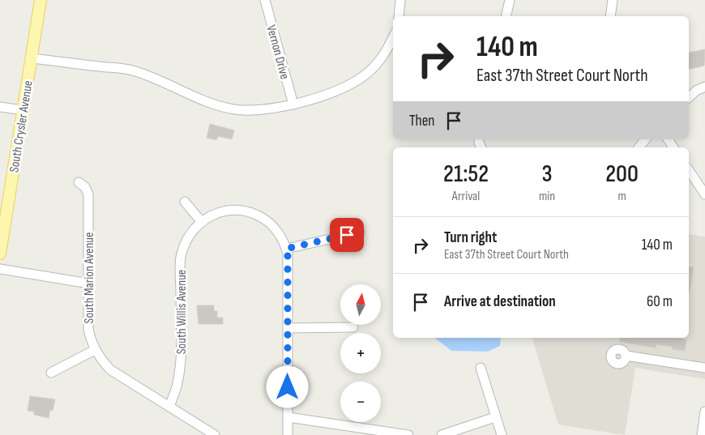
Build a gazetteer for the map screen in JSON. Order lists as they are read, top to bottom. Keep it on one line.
{"streets":{"main road":["South Crysler Avenue"],"street":["Vernon Drive","South Marion Avenue","South Willis Avenue"]},"crossings":[["South Marion Avenue","South Willis Avenue"]],"north":"top","page":{"turn":["140 m","East 37th Street Court North"],"then":"Then","eta":["21:52","Arrival","3","min","200","m"],"list":[{"name":"Turn right","note":"East 37th Street Court North","value":"140 m"},{"name":"Arrive at destination","value":"60 m"}],"map_buttons":["+","−"]}}
